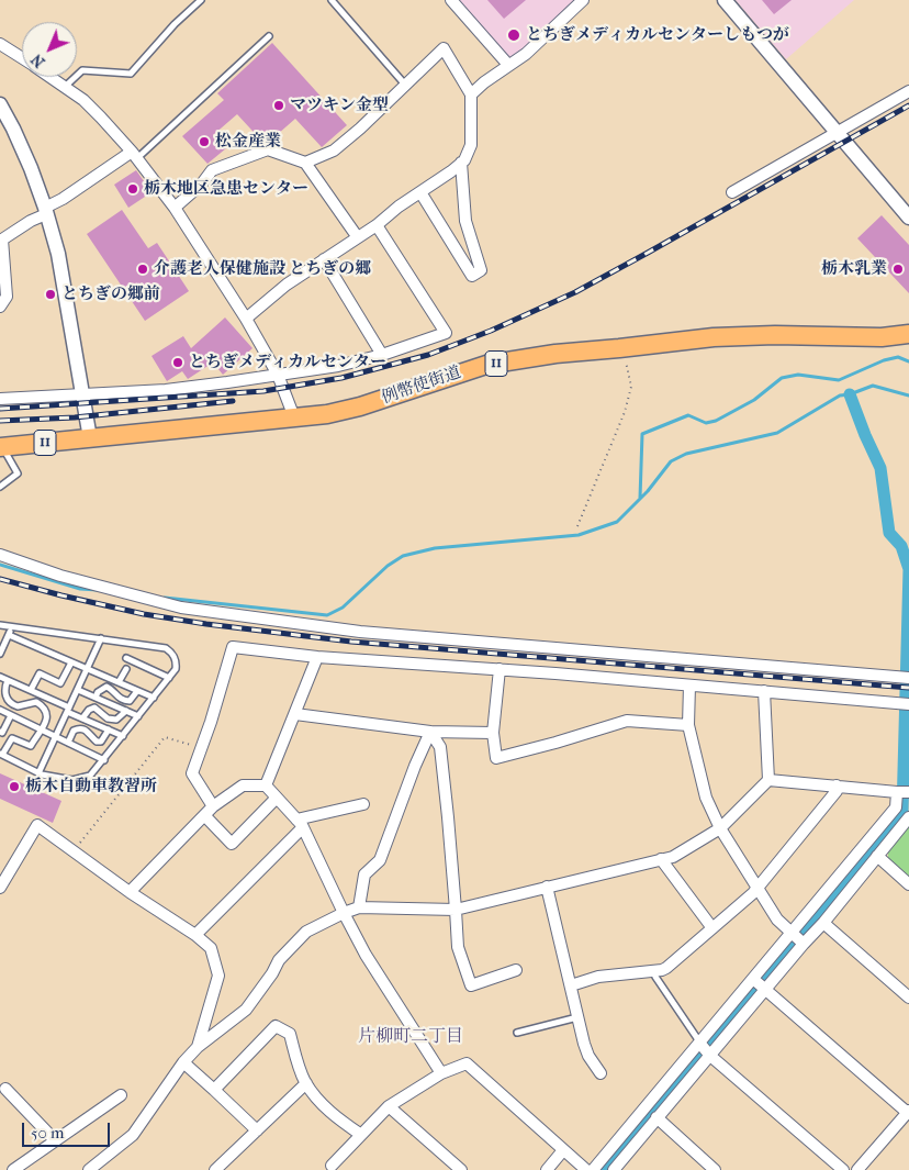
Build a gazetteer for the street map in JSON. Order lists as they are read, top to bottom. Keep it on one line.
{"streets":{"main road":["11","例幣使街道"]},"districts":["片柳町二丁目"],"places":["とちぎメディカルセンターしもつが","マツキン金型","松金産業","栃木地区急患センター","介護老人保健施設 とちぎの郷","栃木乳業","とちぎの郷前","とちぎメディカルセンター","栃木自動車教習所"],"scale_bar":"50 m","north":"bottom left"}
